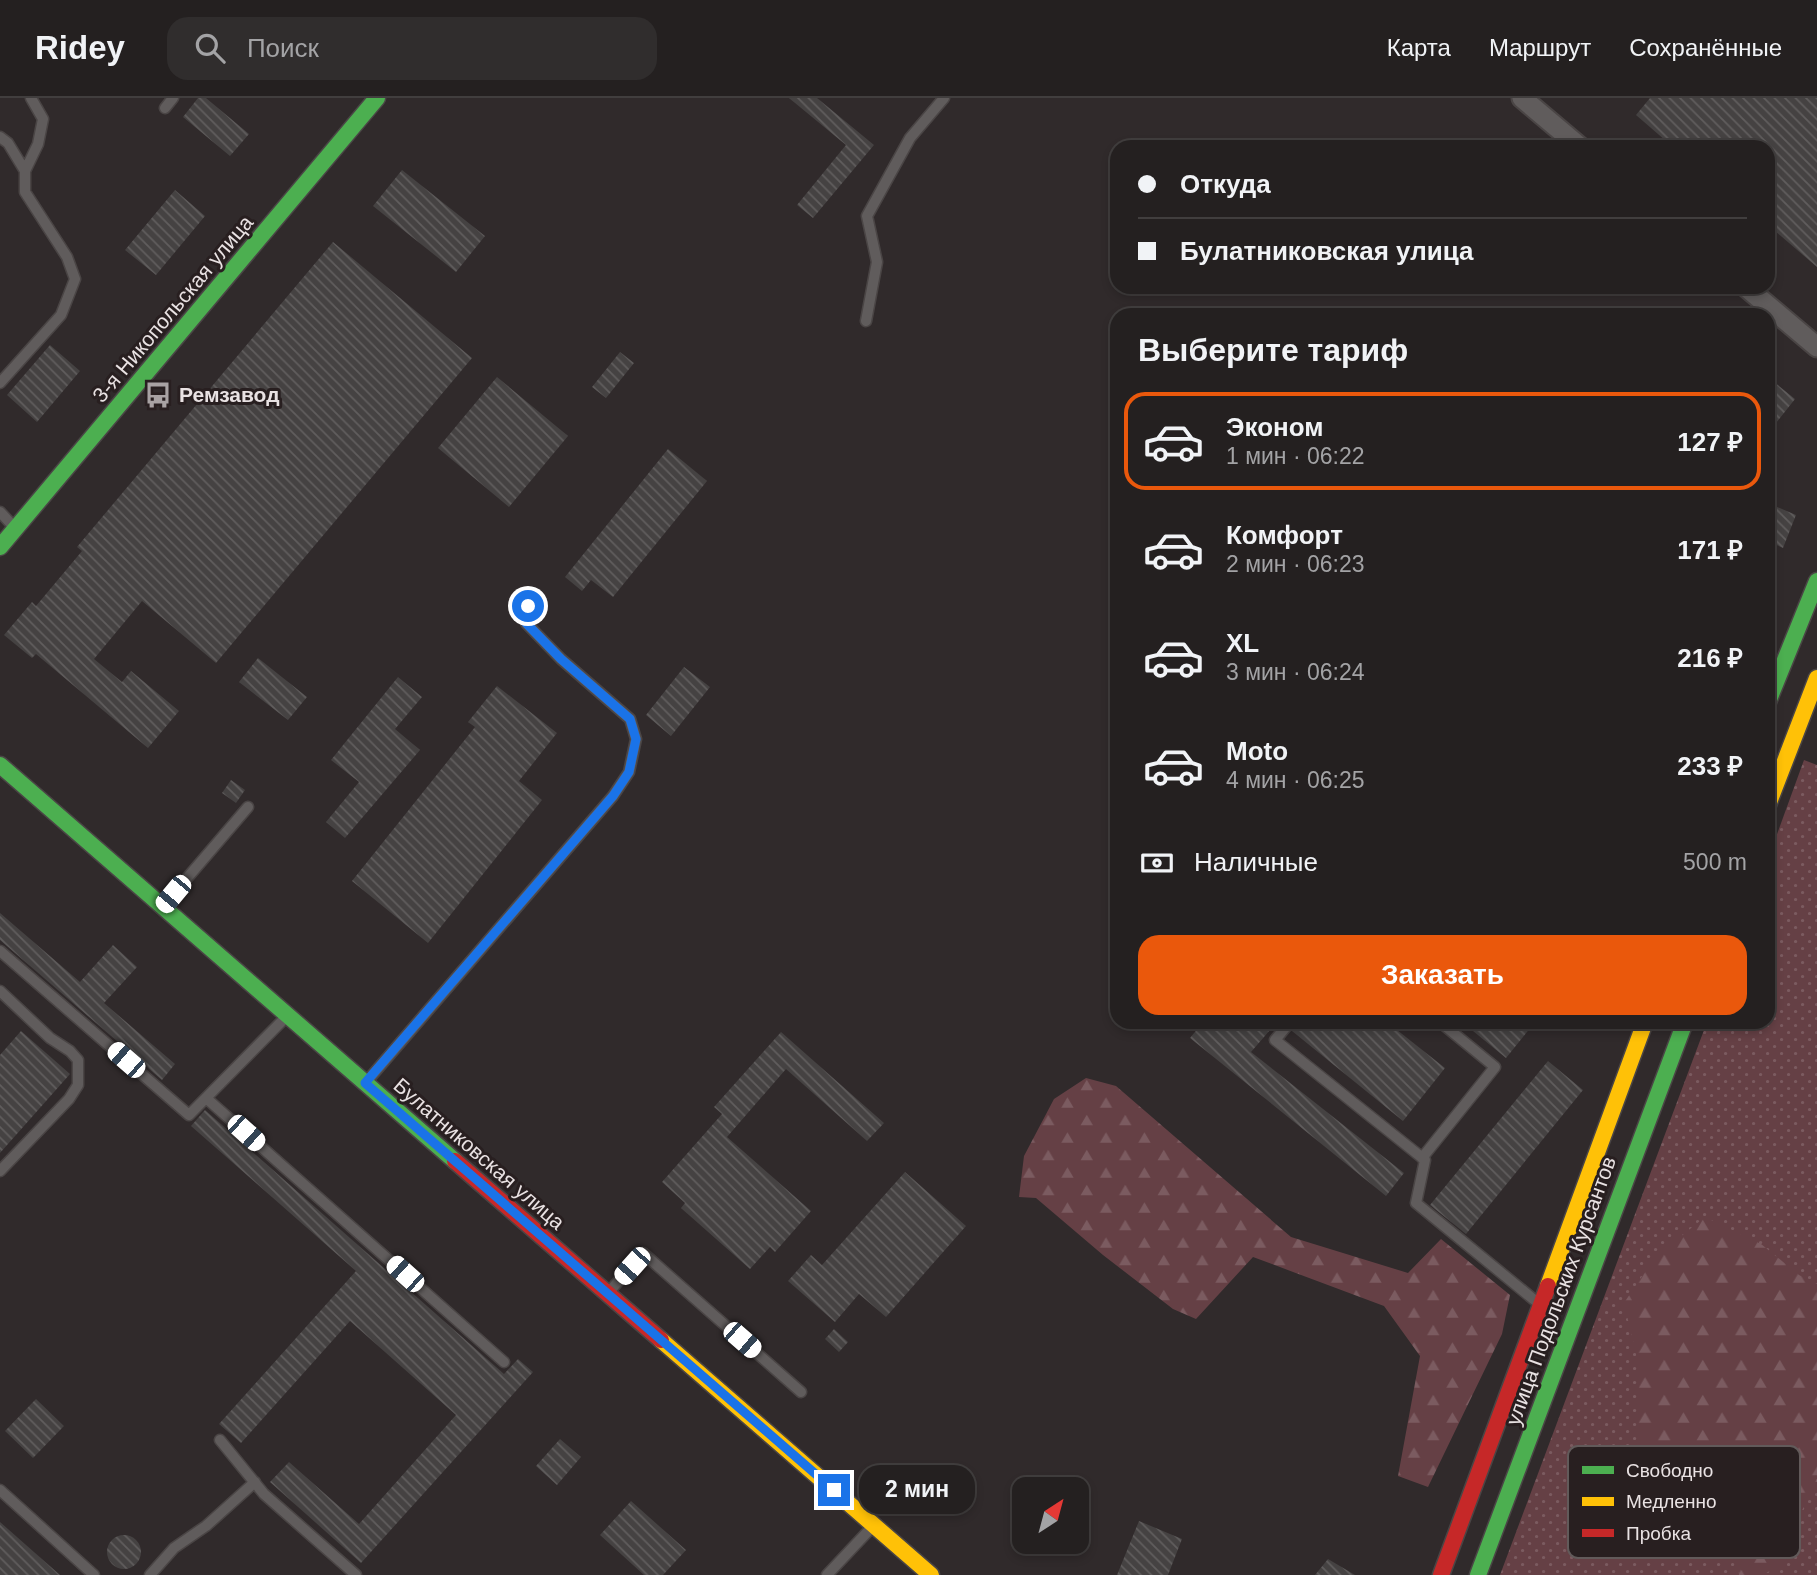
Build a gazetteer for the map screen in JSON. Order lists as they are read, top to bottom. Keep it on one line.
{"streets":{"street":["3-я Никопольская улица","Булатниковская улица","улица Подольских Курсантов"]},"places":{"bus stop":["Ремзавод"]},"legend":["Свободно","Медленно","Пробка"],"north":"top right","page":{"header":"Ridey","search":"Поиск","nav":["Карта","Маршрут","Сохранённые"],"banner":["Откуда","Булатниковская улица"],"heading":"Выберите тариф","list":[{"name":"Эконом","note":"1 мин · 06:22","value":"127 ₽"},{"name":"Комфорт","note":"2 мин · 06:23","value":"171 ₽"},{"name":"XL","note":"3 мин · 06:24","value":"216 ₽"},{"name":"Moto","note":"4 мин · 06:25","value":"233 ₽"}],"pay":["Наличные","500 m"],"buttons":"Заказать","bubble":"2 мин"}}
